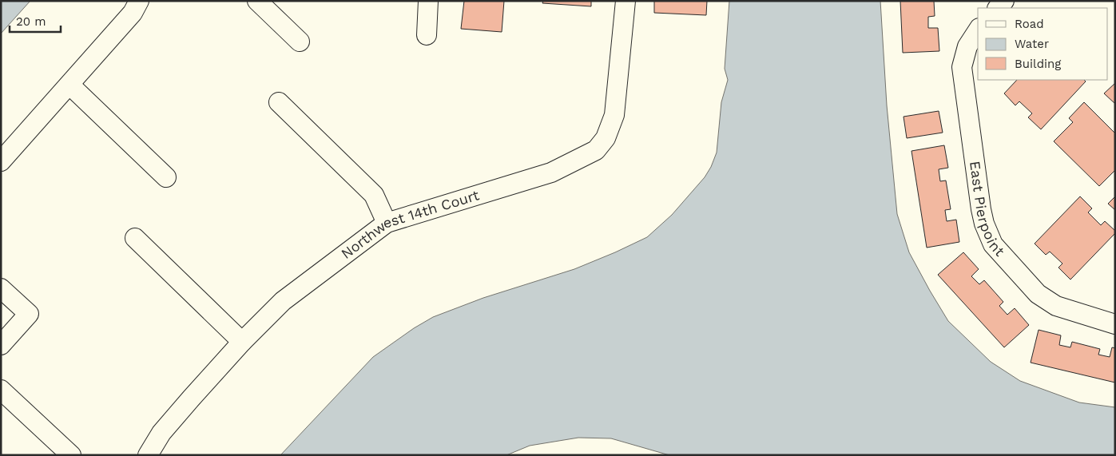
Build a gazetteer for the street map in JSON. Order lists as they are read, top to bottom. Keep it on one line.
{"streets":{"street":["East Pierpoint","Northwest 14th Court"]},"legend":["Road","Water","Building"],"scale_bar":"20 m"}
